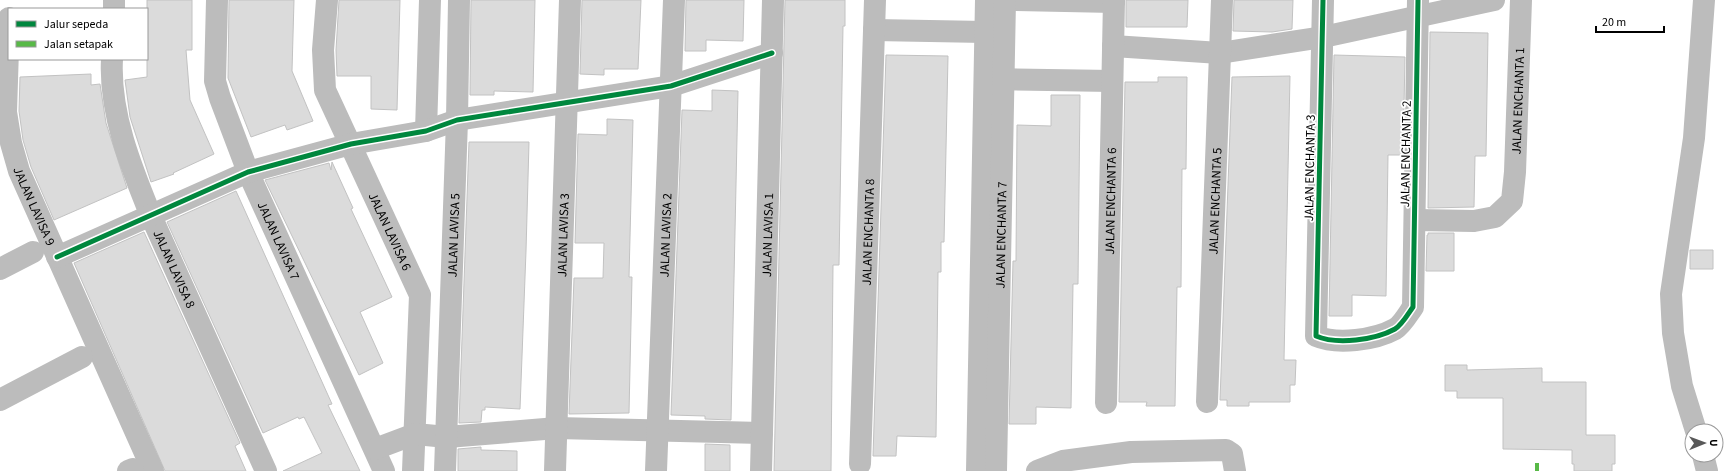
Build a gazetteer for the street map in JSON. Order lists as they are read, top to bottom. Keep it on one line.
{"streets":{"street":["JALAN ENCHANTA 1","JALAN ENCHANTA 2","JALAN ENCHANTA 3","JALAN ENCHANTA 6","JALAN ENCHANTA 5","JALAN LAVISA 9","JALAN LAVISA 6","JALAN ENCHANTA 8","JALAN LAVISA 3","JALAN LAVISA 1","JALAN ENCHANTA 7","JALAN LAVISA 5","JALAN LAVISA 2","JALAN LAVISA 7","JALAN LAVISA 8"]},"crossings":[["JALAN ENCHANTA 1","JALAN ENCHANTA 2"],["JALAN ENCHANTA 2","JALAN ENCHANTA 3"]],"legend":["Jalur sepeda","Jalan setapak"],"scale_bar":"20 m","north":"right"}
